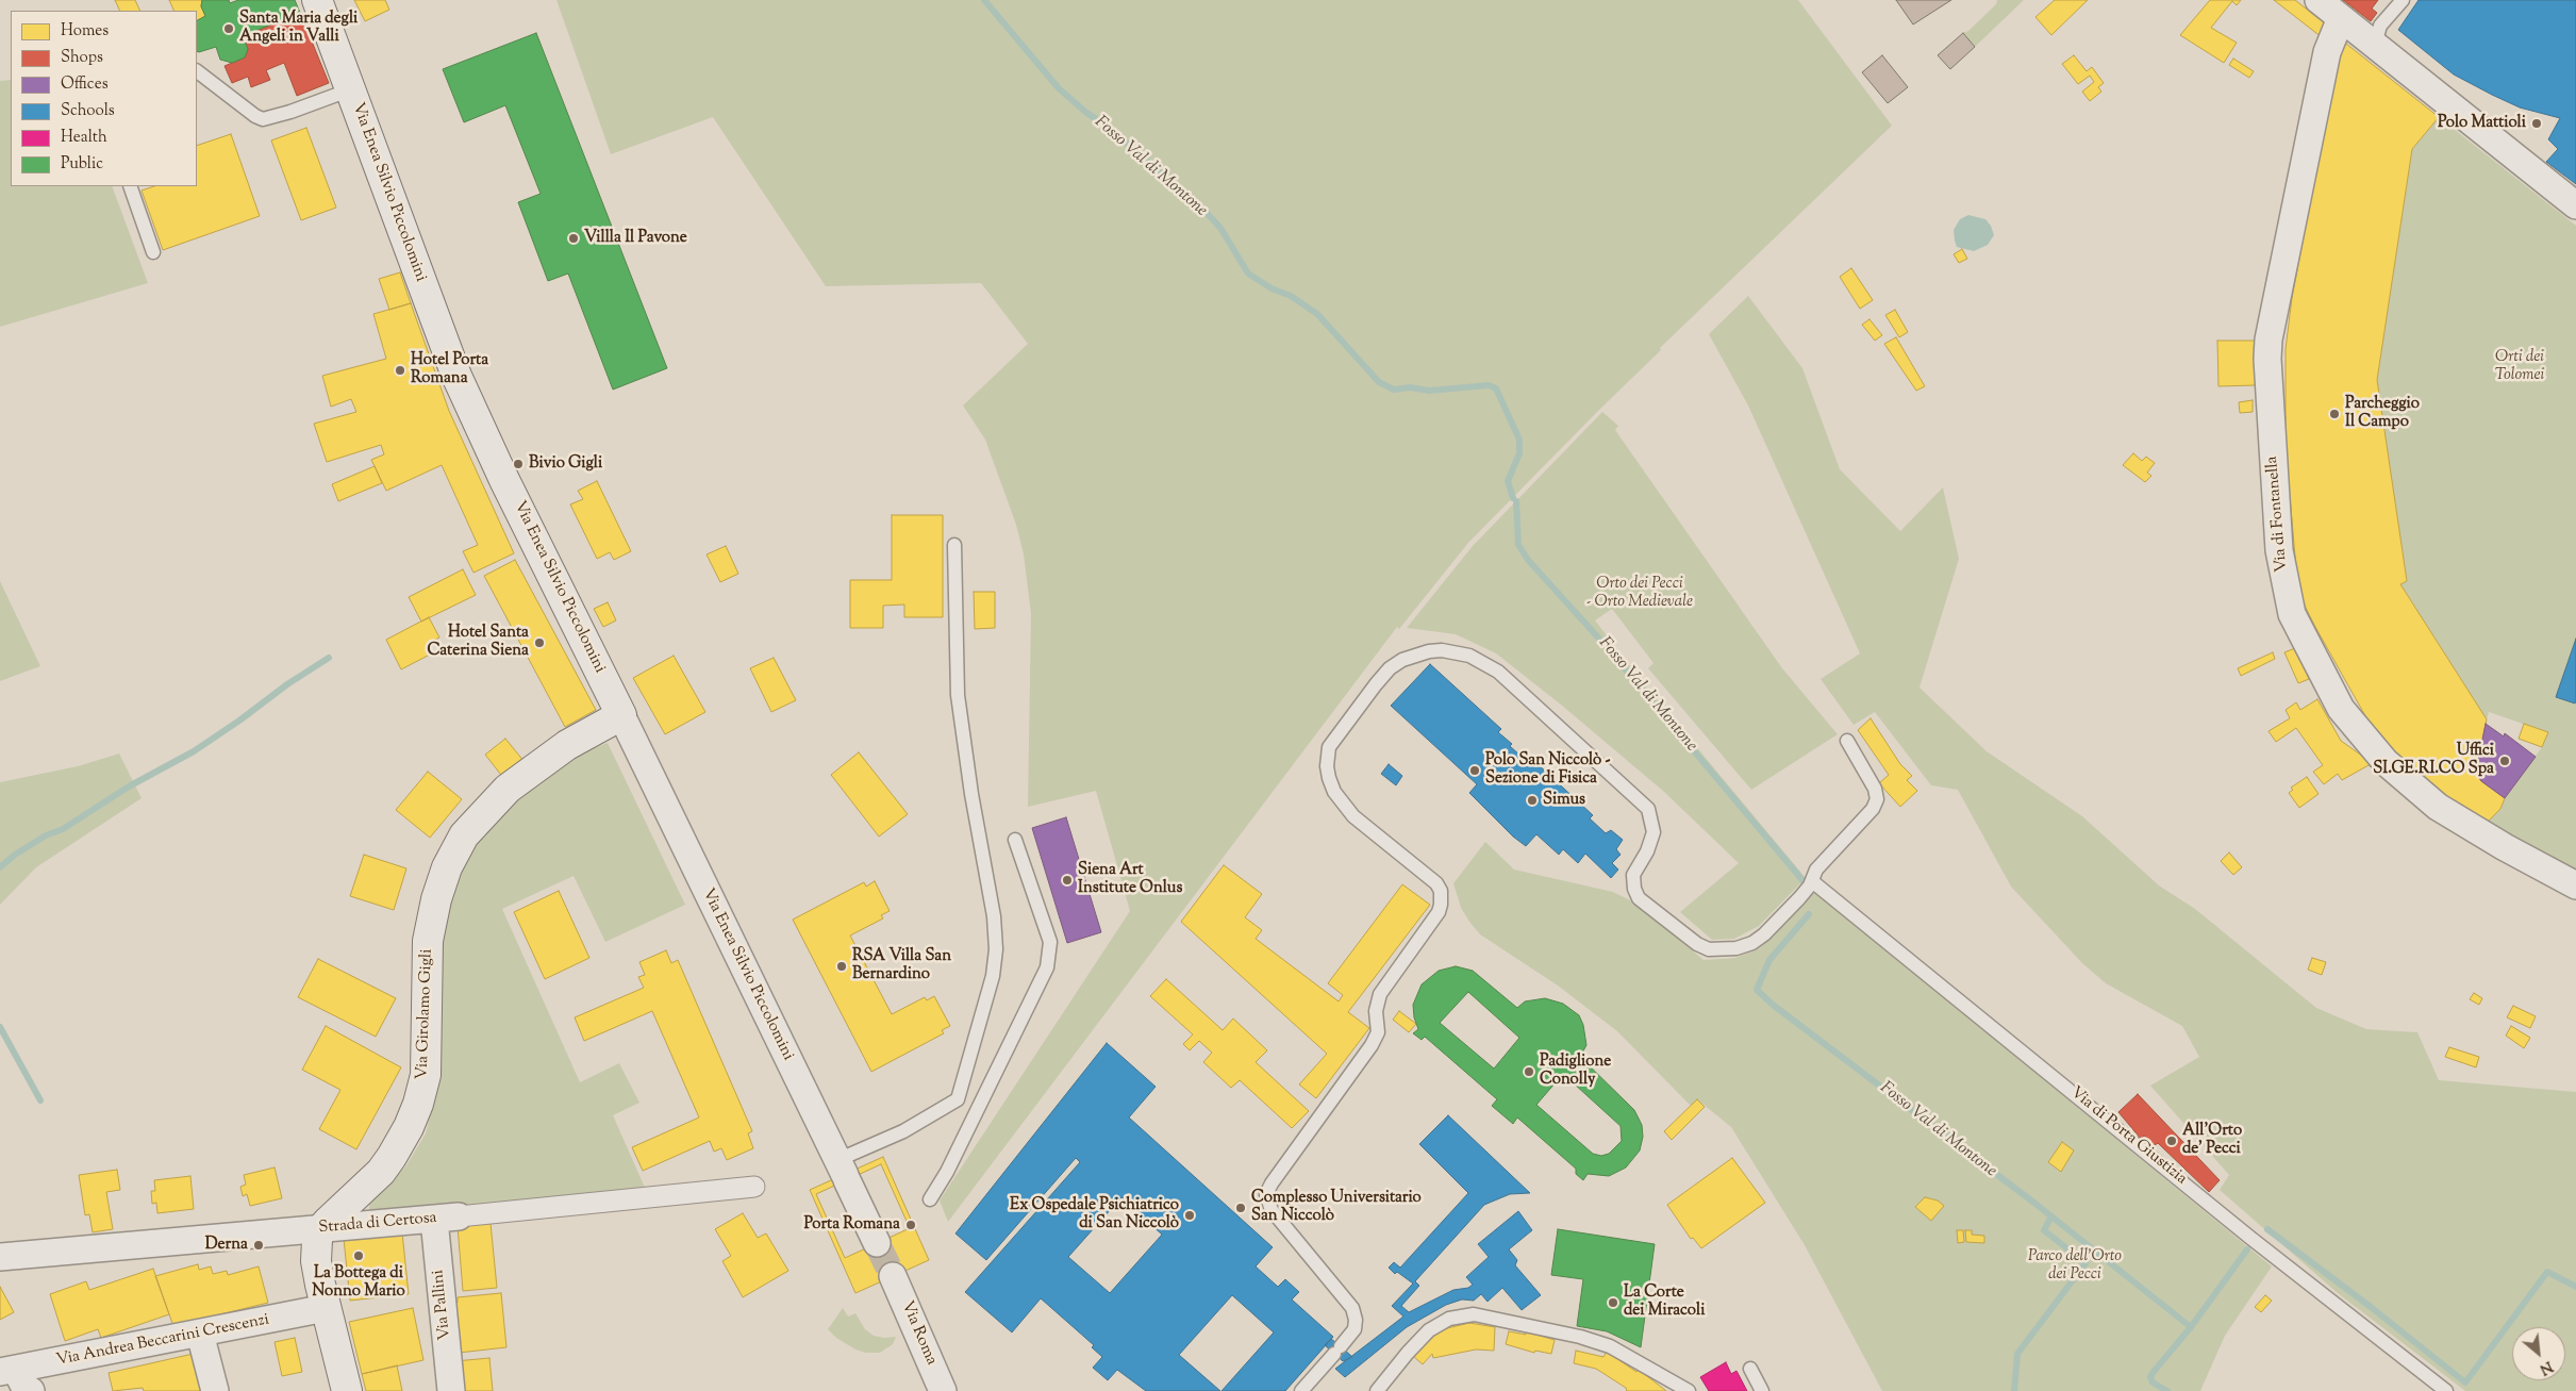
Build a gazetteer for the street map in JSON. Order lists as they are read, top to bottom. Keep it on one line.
{"streets":{"main road":["Via Enea Silvio Piccolomini","Via Girolamo Gigli"],"street":["Via di Fontanella","Strada di Certosa","Via Pallini","Via Roma","Via Andrea Beccarini Crescenzi"],"lane":["Via di Porta Giustizia"]},"crossings":[["Via Enea Silvio Piccolomini","Via Girolamo Gigli"],["Via Girolamo Gigli","Strada di Certosa"],["Strada di Certosa","Via Pallini"]],"water":["Fosso Val di Montone"],"parks":["Orti dei Tolomei","Orto dei Pecci - Orto Medievale","Parco dell'Orto dei Pecci"],"places":["Santa Maria degli Angeli in Valli","Polo Mattioli","Villla Il Pavone","Hotel Porta Romana","Parcheggio Il Campo","Bivio Gigli","Hotel Santa Caterina Siena","Uffici SI.GE.RI.CO Spa","Polo San Niccolò - Sezione di Fisica","Simus","Siena Art Institute Onlus","RSA Villa San Bernardino","Padiglione Conolly","All’Orto de' Pecci","Complesso Universitario San Niccolò","Ex Ospedale Psichiatrico di San Niccolò","Porta Romana","Derna","La Bottega di Nonno Mario","La Corte dei Miracoli"],"legend":["Homes","Shops","Offices","Schools","Health","Public"],"north":"bottom right"}
